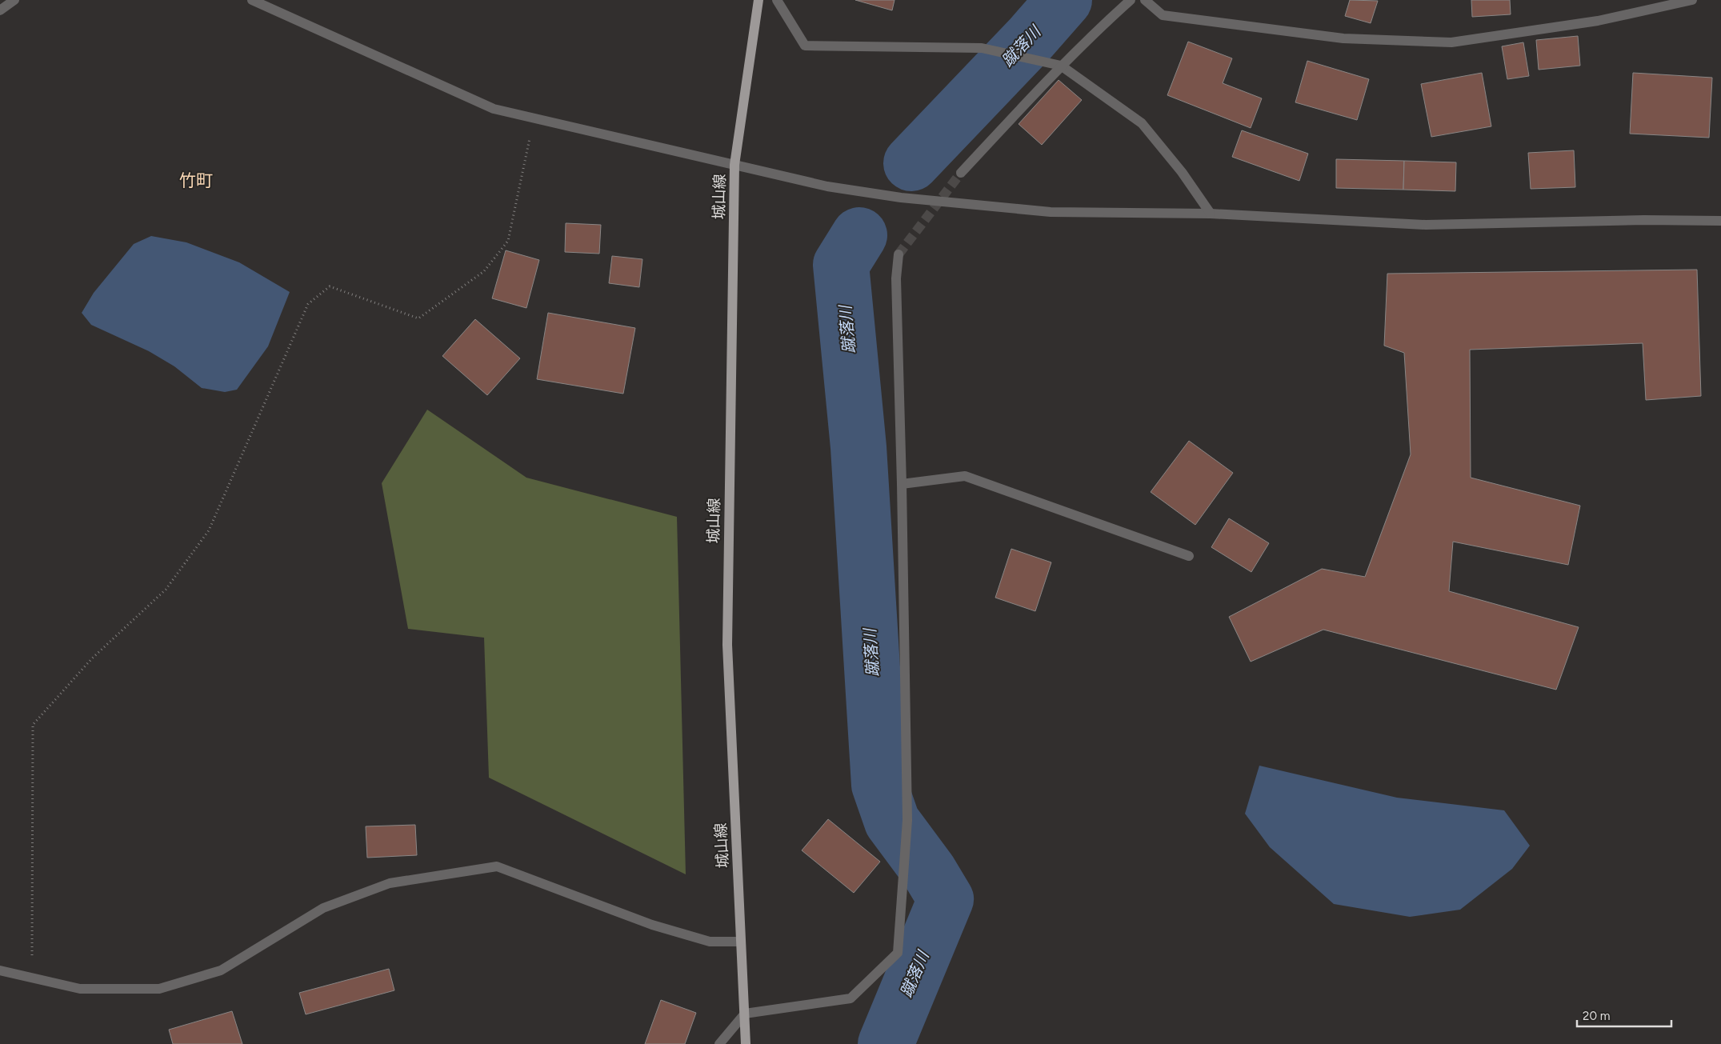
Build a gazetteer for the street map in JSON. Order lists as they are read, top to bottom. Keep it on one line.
{"streets":{"main road":["城山線"]},"districts":["竹町"],"water":["蹴落川"],"scale_bar":"20 m"}
